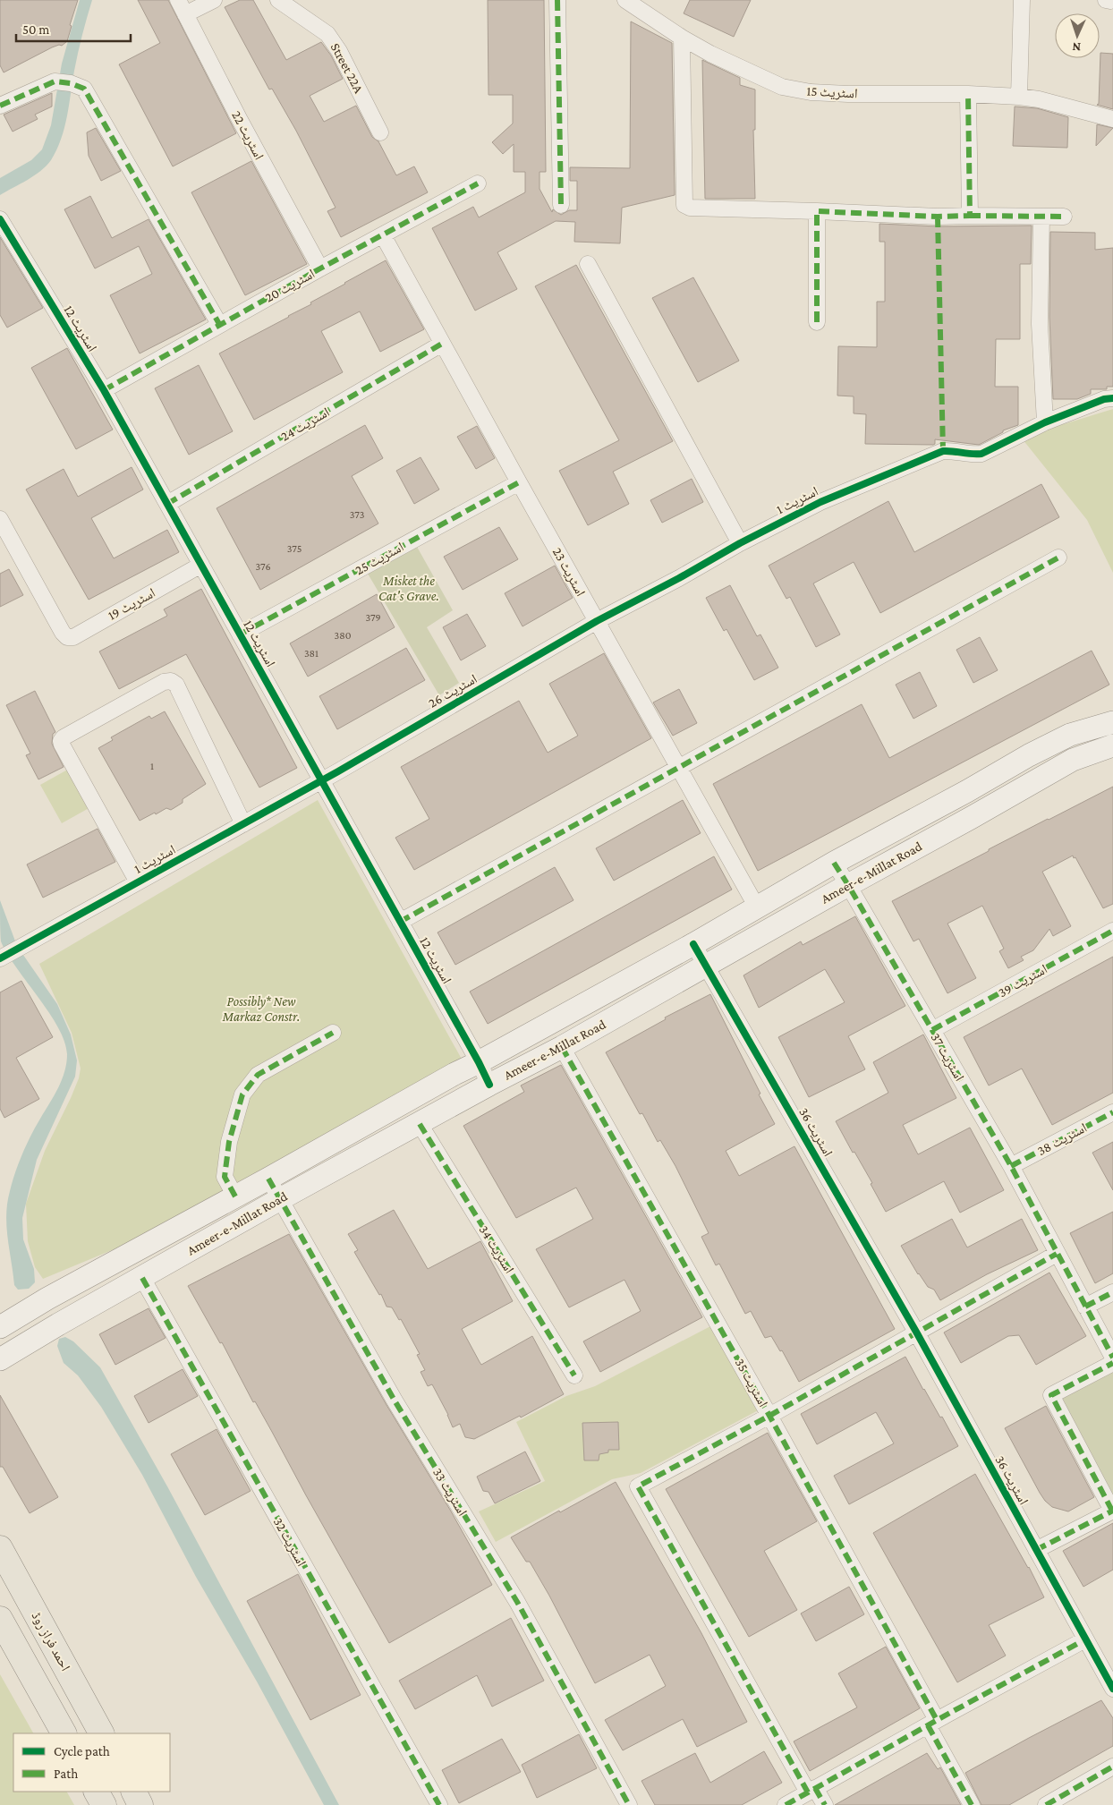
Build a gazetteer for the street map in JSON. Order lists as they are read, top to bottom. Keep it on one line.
{"streets":{"main road":["Ameer-e-Millat Road","احمد فراز روڈ"],"street":["Street 22A","اسٹریٹ 15","اسٹریٹ 22","اسٹریٹ 20","اسٹریٹ 12","اسٹریٹ 24","اسٹریٹ 1","اسٹریٹ 25","اسٹریٹ 23","اسٹریٹ 19","اسٹریٹ 26","اسٹریٹ 39","اسٹریٹ 37","اسٹریٹ 36","اسٹریٹ 38","اسٹریٹ 34","اسٹریٹ 35","اسٹریٹ 33","اسٹریٹ 32"]},"crossings":[["اسٹریٹ 22","اسٹریٹ 20"],["اسٹریٹ 20","اسٹریٹ 12"],["اسٹریٹ 20","اسٹریٹ 23"],["اسٹریٹ 12","اسٹریٹ 24"],["اسٹریٹ 12","اسٹریٹ 1"],["اسٹریٹ 12","اسٹریٹ 25"],["اسٹریٹ 12","اسٹریٹ 19"],["اسٹریٹ 12","اسٹریٹ 26"],["اسٹریٹ 12","Ameer-e-Millat Road"],["اسٹریٹ 24","اسٹریٹ 23"],["اسٹریٹ 1","اسٹریٹ 23"],["اسٹریٹ 1","اسٹریٹ 26"],["اسٹریٹ 25","اسٹریٹ 23"],["اسٹریٹ 23","اسٹریٹ 26"],["اسٹریٹ 23","Ameer-e-Millat Road"],["Ameer-e-Millat Road","اسٹریٹ 37"],["Ameer-e-Millat Road","اسٹریٹ 36"],["Ameer-e-Millat Road","اسٹریٹ 34"],["Ameer-e-Millat Road","اسٹریٹ 35"],["Ameer-e-Millat Road","اسٹریٹ 33"],["Ameer-e-Millat Road","اسٹریٹ 32"],["اسٹریٹ 39","اسٹریٹ 37"],["اسٹریٹ 37","اسٹریٹ 38"]],"parks":["Misket the Cat's Grave.","Possibly* New Markaz Constr."],"house_numbers":["373","375","376","379","380","381","1"],"legend":["Cycle path","Path"],"scale_bar":"50 m","north":"bottom"}
